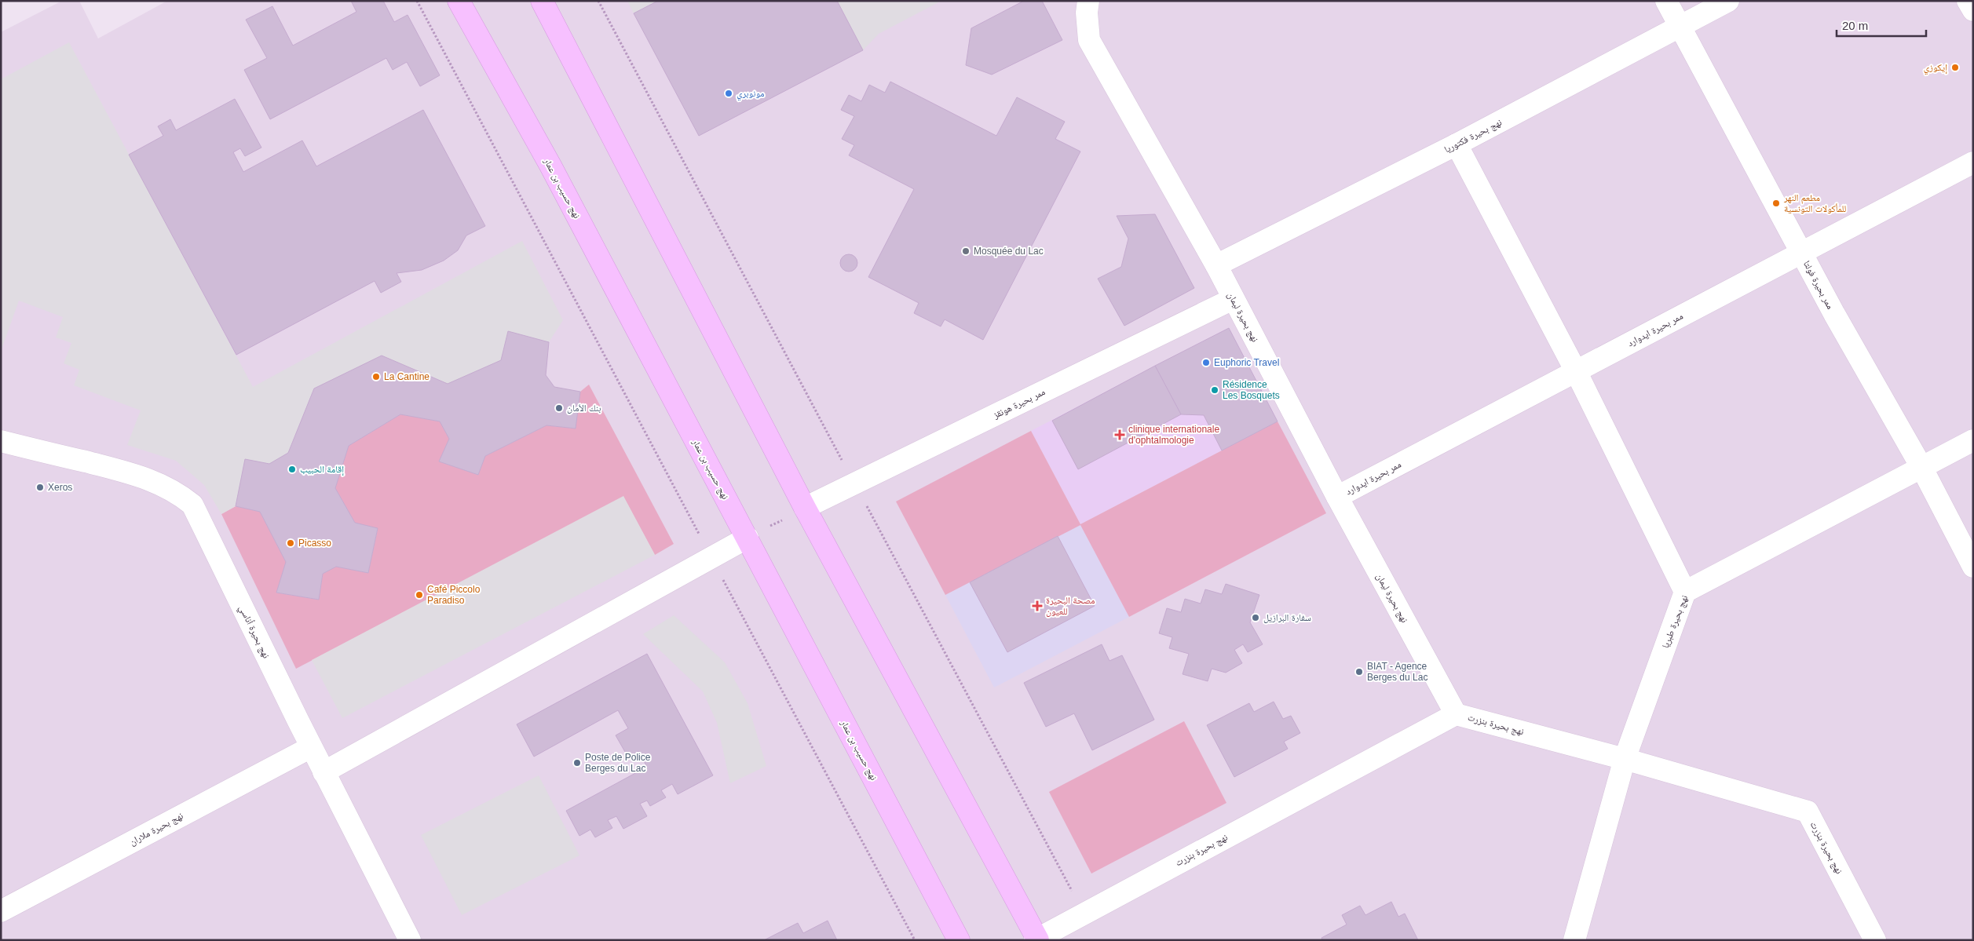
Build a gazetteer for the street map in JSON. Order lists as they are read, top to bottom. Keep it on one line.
{"streets":{"main road":["نهج حسيب بن عمار"],"street":["نهج بحيرة فكتوريا","ممر بحيرة فولتا","نهج بحيرة ليمان","ممر بحيرة ايدوارد","ممر بحيرة هونقز","نهج بحيرة طبريا","نهج بحيرة أناسي","نهج بحيرة بنزرت","نهج بحيرة ملاران"]},"crossings":[["نهج بحيرة فكتوريا","ممر بحيرة فولتا"],["نهج بحيرة فكتوريا","نهج بحيرة ليمان"],["ممر بحيرة فولتا","ممر بحيرة ايدوارد"],["ممر بحيرة فولتا","نهج بحيرة طبريا"],["نهج بحيرة ليمان","ممر بحيرة ايدوارد"],["نهج بحيرة ليمان","ممر بحيرة هونقز"],["نهج بحيرة ليمان","نهج بحيرة بنزرت"],["نهج بحيرة طبريا","نهج بحيرة بنزرت"],["نهج بحيرة أناسي","نهج بحيرة ملاران"]],"places":{"other":["إيكوزي","مونوبري","مطعم النهر للمأكولات التونسية","Mosquée du Lac","Euphoric Travel","La Cantine","Résidence Les Bosquets","بنك الأمان","إقامة الحبيب","Xeros","Picasso","Café Piccolo Paradiso","سفارة البرازيل","BIAT - Agence Berges du Lac","Poste de Police Berges du Lac"],"health":["clinique internationale d'ophtalmologie","مصحة البحيرة للعيون"]},"scale_bar":"20 m"}
